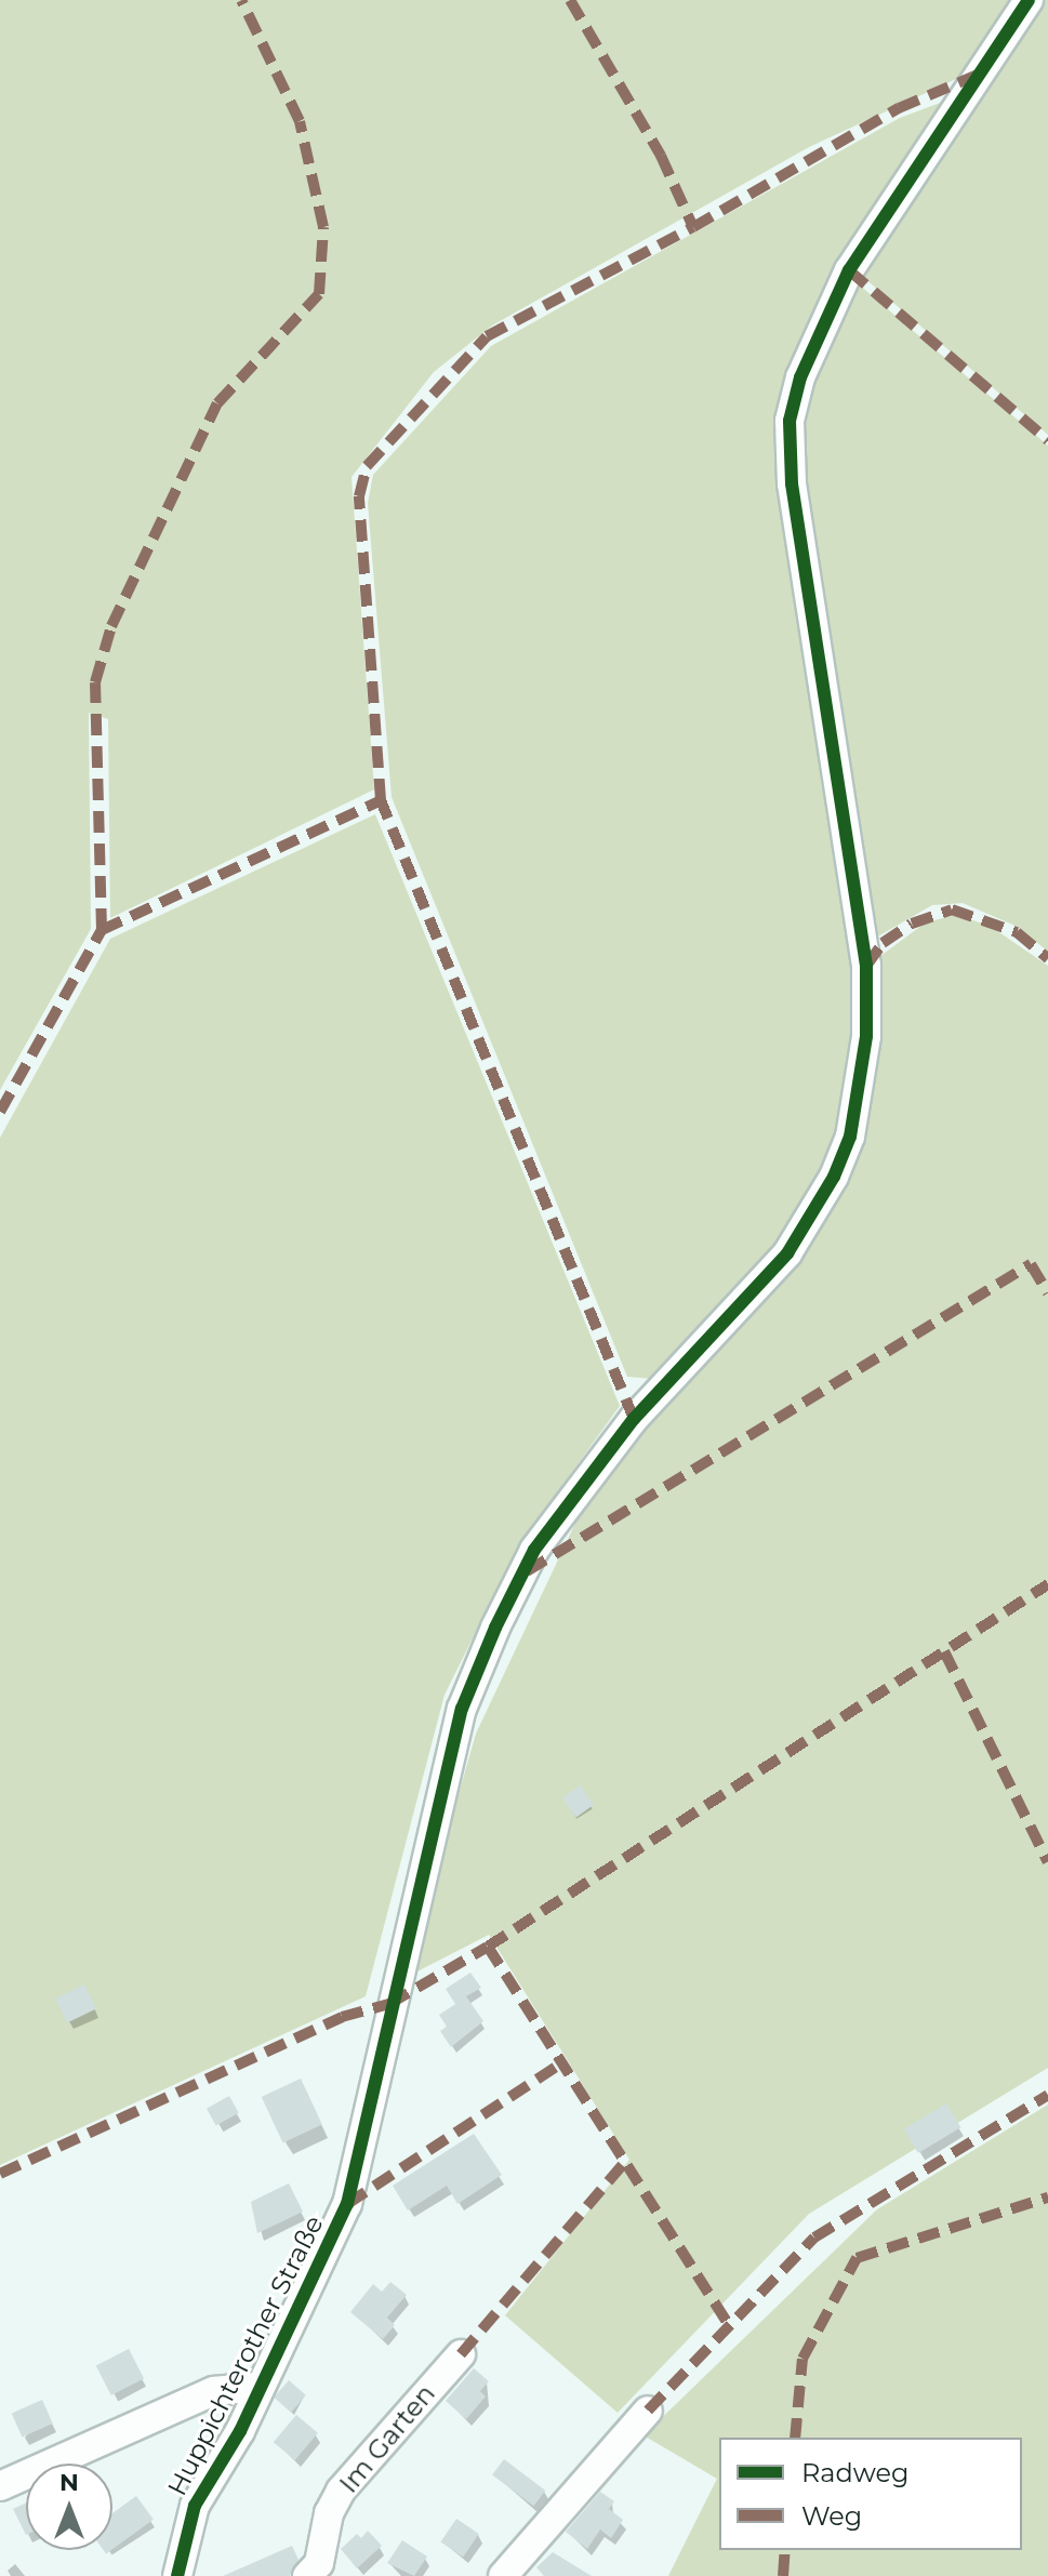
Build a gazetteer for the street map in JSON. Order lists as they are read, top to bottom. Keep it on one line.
{"streets":{"street":["Huppichterother Straße","Im Garten"]},"legend":["Radweg","Weg"],"north":"top"}
